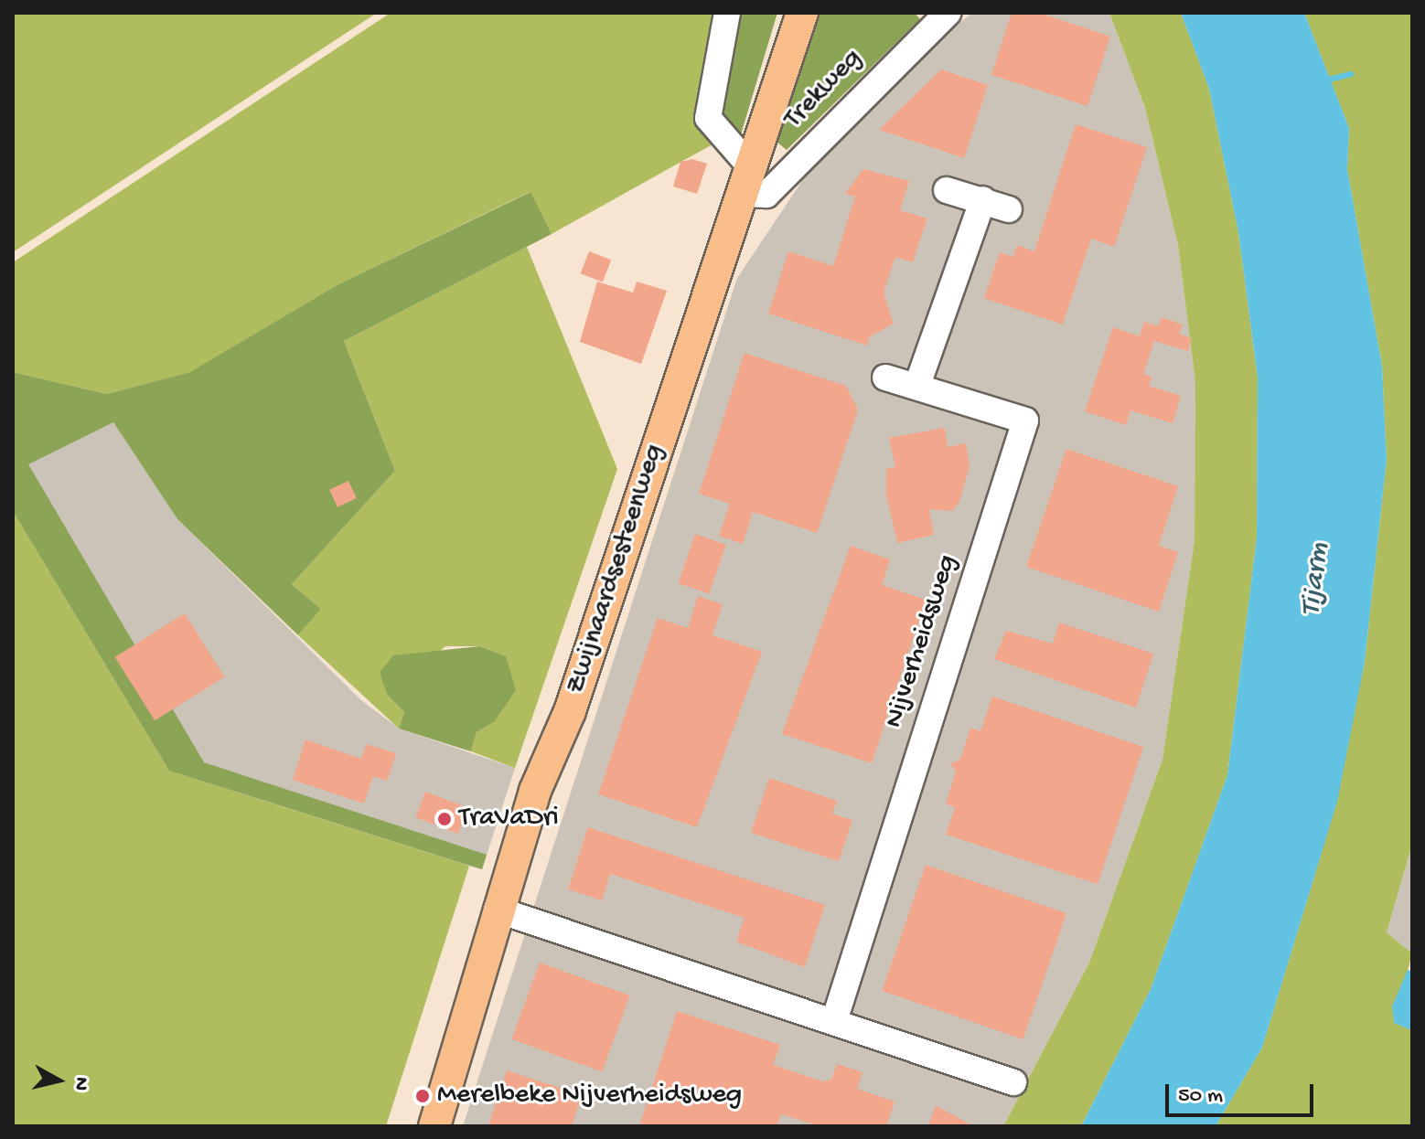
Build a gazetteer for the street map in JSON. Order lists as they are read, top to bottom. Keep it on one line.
{"streets":{"main road":["Zwijnaardsesteenweg"],"street":["Trekweg","Nijverheidsweg"]},"crossings":[["Trekweg","Zwijnaardsesteenweg"]],"water":["Tijarm"],"places":["TraVaDri","Merelbeke Nijverheidsweg"],"scale_bar":"50 m","north":"right"}
